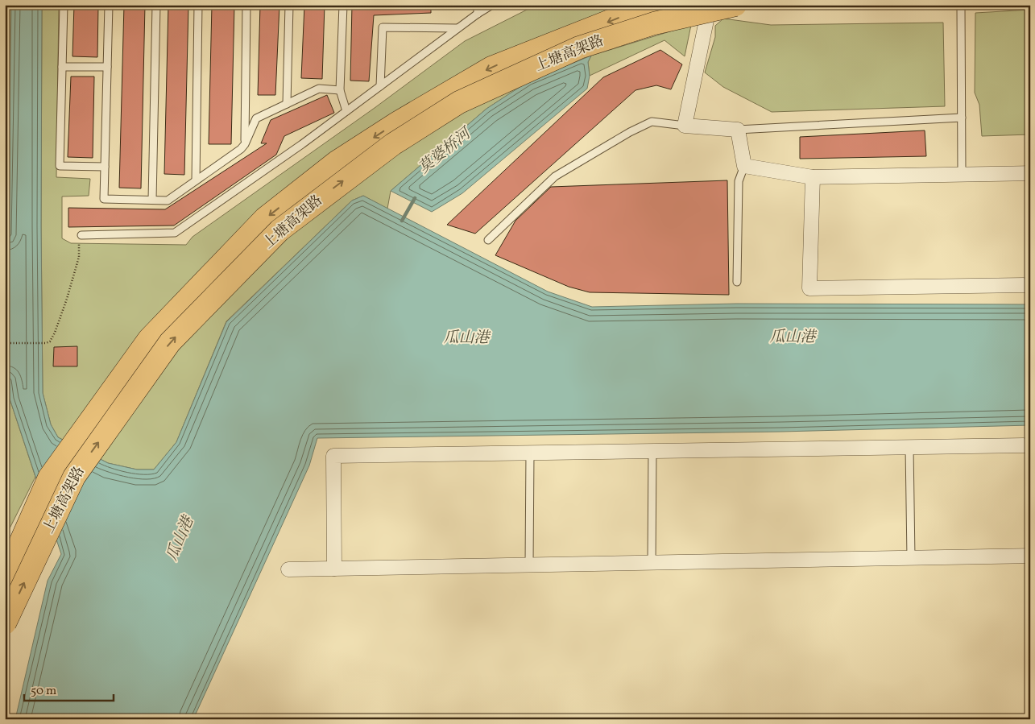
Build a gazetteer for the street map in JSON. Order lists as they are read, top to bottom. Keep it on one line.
{"streets":{"highway":["上塘高架路"]},"water":["莫婆桥河","瓜山港"],"scale_bar":"50 m"}
